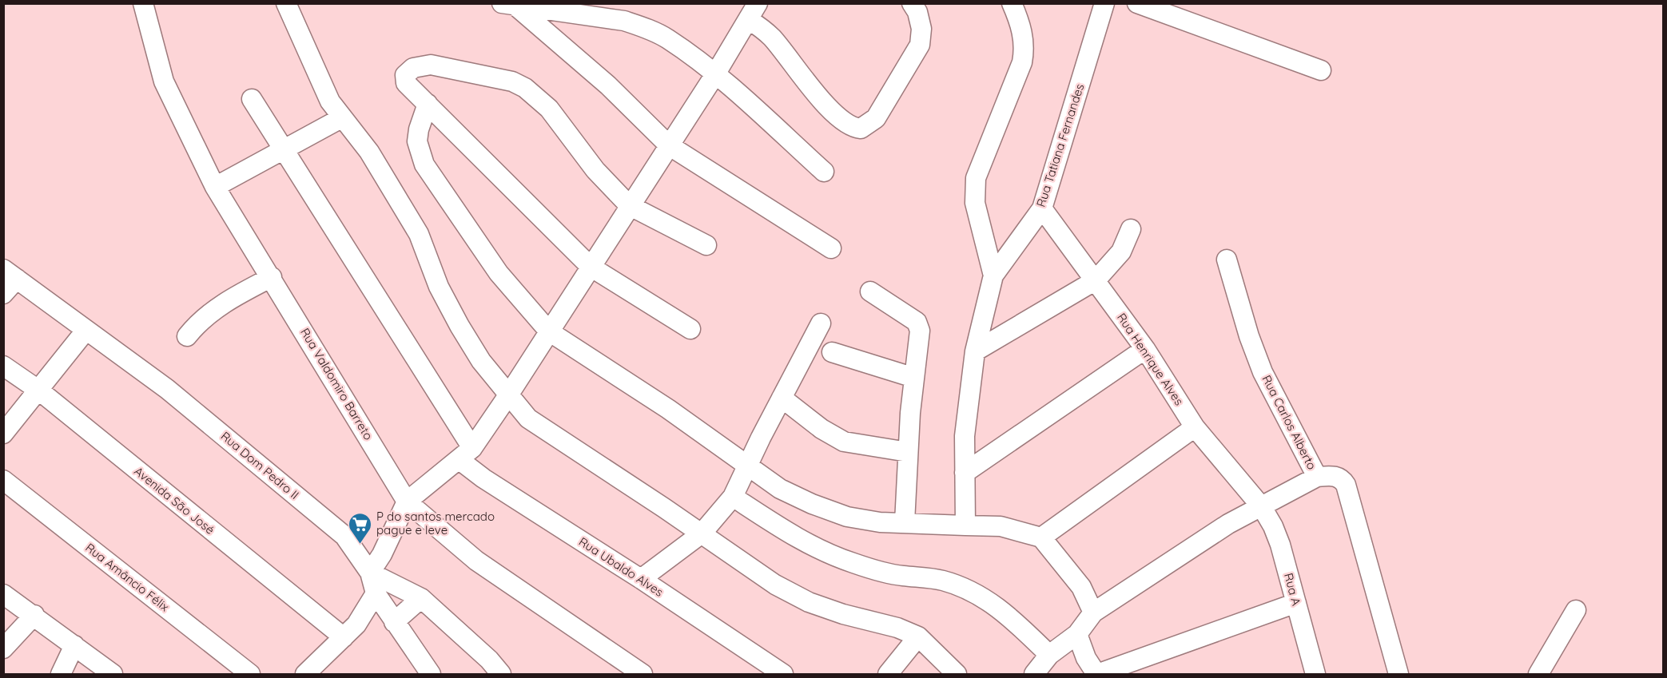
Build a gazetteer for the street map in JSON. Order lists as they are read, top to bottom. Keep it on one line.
{"streets":{"street":["Rua Tatiana Fernandes","Rua Henrique Alves","Rua Valdomiro Barreto","Rua Carlos Alberto","Rua Dom Pedro II","Avenida São José","Rua Ubaldo Alves","Rua Amâncio Félix","Rua A"]},"crossings":[["Rua Tatiana Fernandes","Rua Henrique Alves"],["Rua Henrique Alves","Rua A"]],"places":{"supermarket":["P do santos mercado pague e leve"]}}
